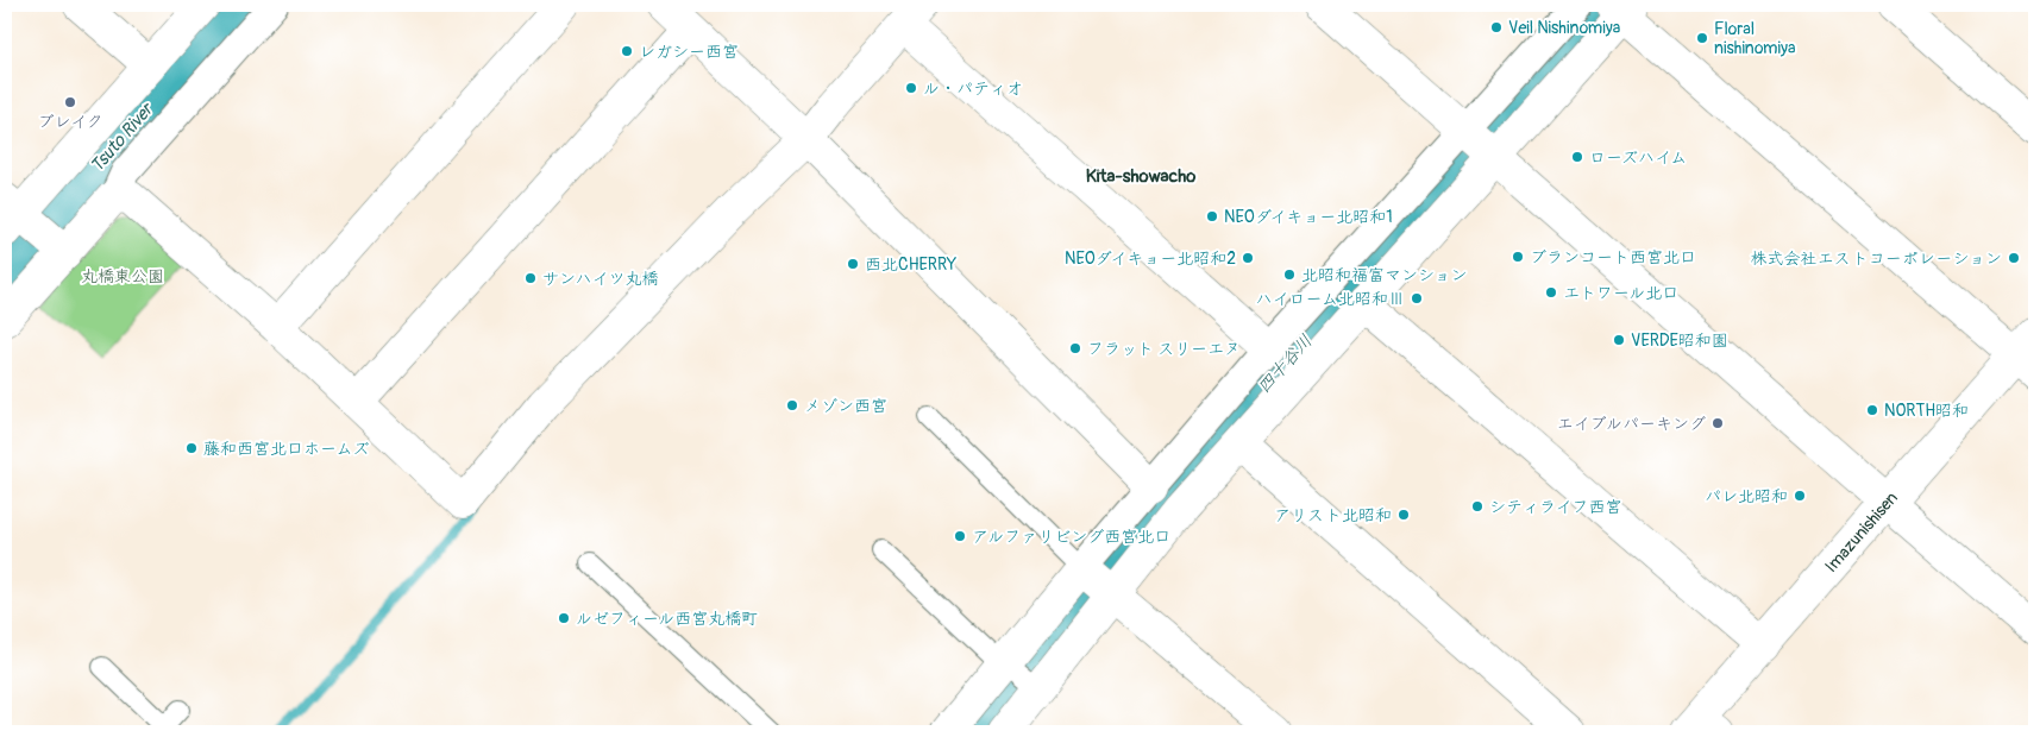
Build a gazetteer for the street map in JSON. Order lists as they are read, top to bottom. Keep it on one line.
{"streets":{"street":["Imazunishisen"]},"districts":["Kita-showacho"],"water":["Tsuto River","四十谷川"],"parks":["丸橋東公園"],"places":["Veil Nishinomiya","Floral nishinomiya","レガシー西宮","ル・パティオ","ブレイク","ローズハイム","NEOダイキョー北昭和1","ブランコート西宮北口","NEOダイキョー北昭和2","株式会社エストコーポレーション","西北CHERRY","北昭和福富マンション","サンハイツ丸橋","エトワール北口","ハイローム北昭和Ⅲ","VERDE昭和園","フラット スリーエヌ","メゾン西宮","NORTH昭和","エイブルパーキング","藤和西宮北口ホームズ","パレ北昭和","シティライフ西宮","アリスト北昭和","アルファリビング西宮北口","ルゼフィール西宮丸橋町"]}
